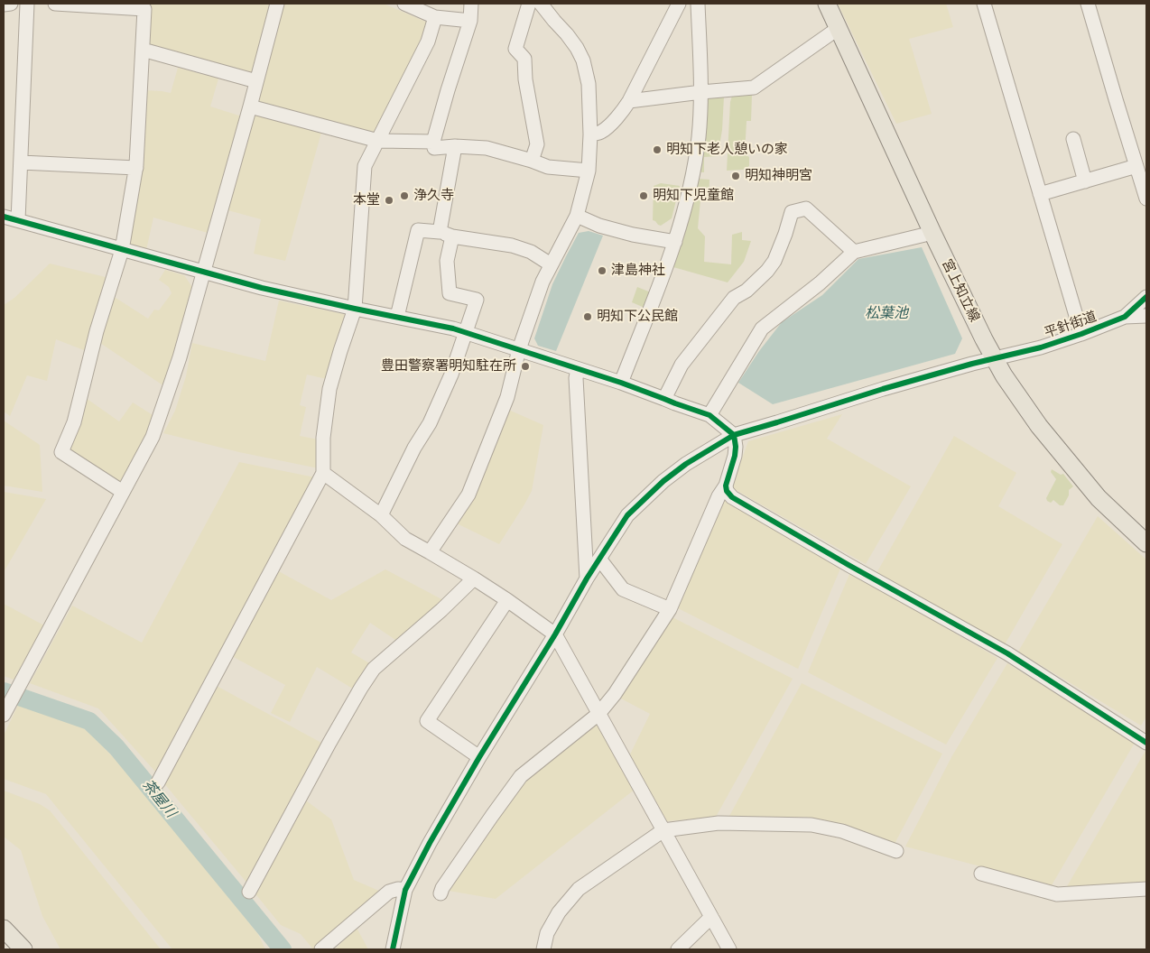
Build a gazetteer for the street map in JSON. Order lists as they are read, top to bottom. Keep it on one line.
{"streets":{"main road":["宮上知立線"],"street":["平針街道"]},"crossings":[["宮上知立線","平針街道"]],"water":["松葉池","茶屋川"],"places":["明知下老人憩いの家","明知神明宮","浄久寺","明知下児童館","本堂","津島神社","明知下公民館","豊田警察署明知駐在所"]}
